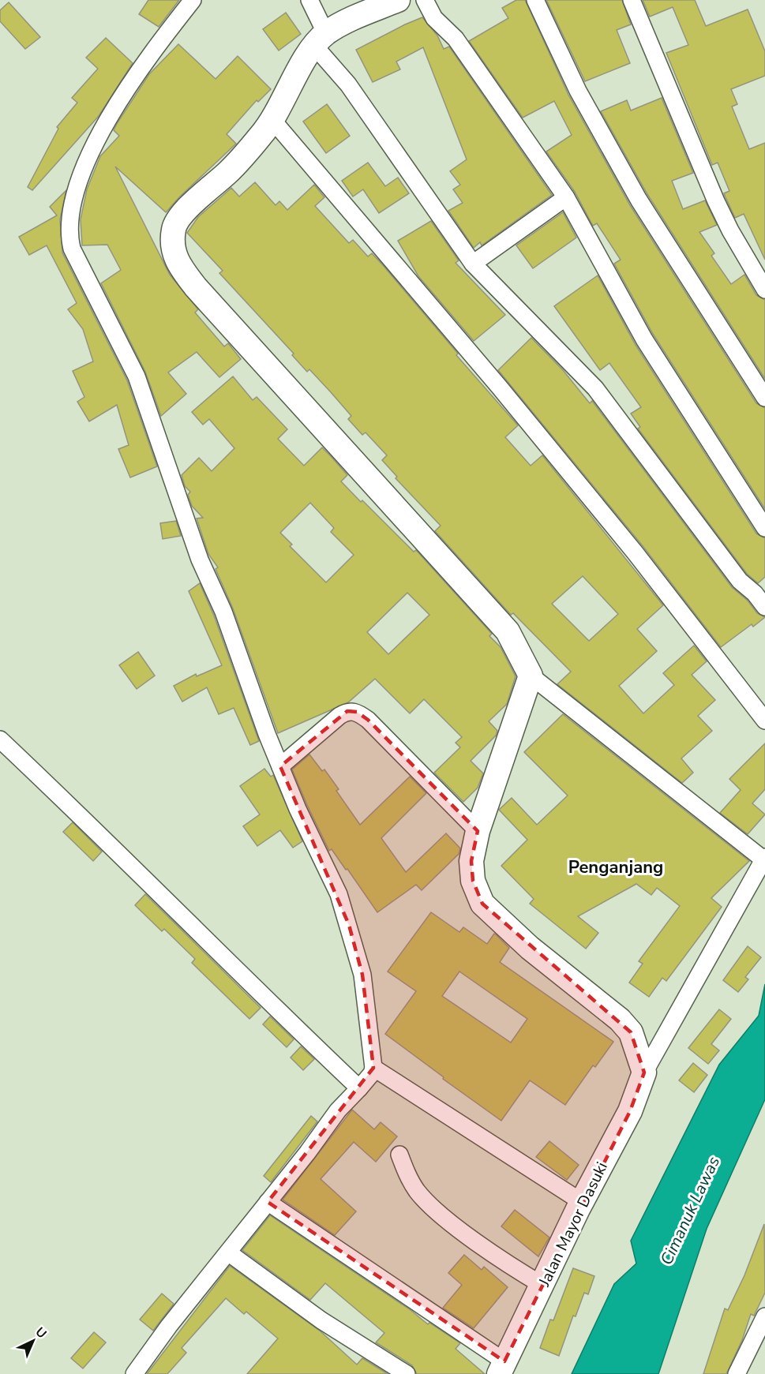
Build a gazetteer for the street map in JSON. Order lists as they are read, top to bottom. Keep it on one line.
{"streets":{"street":["Jalan Mayor Dasuki"]},"districts":["Penganjang"],"water":["Cimanuk Lawas"],"north":"top right"}
